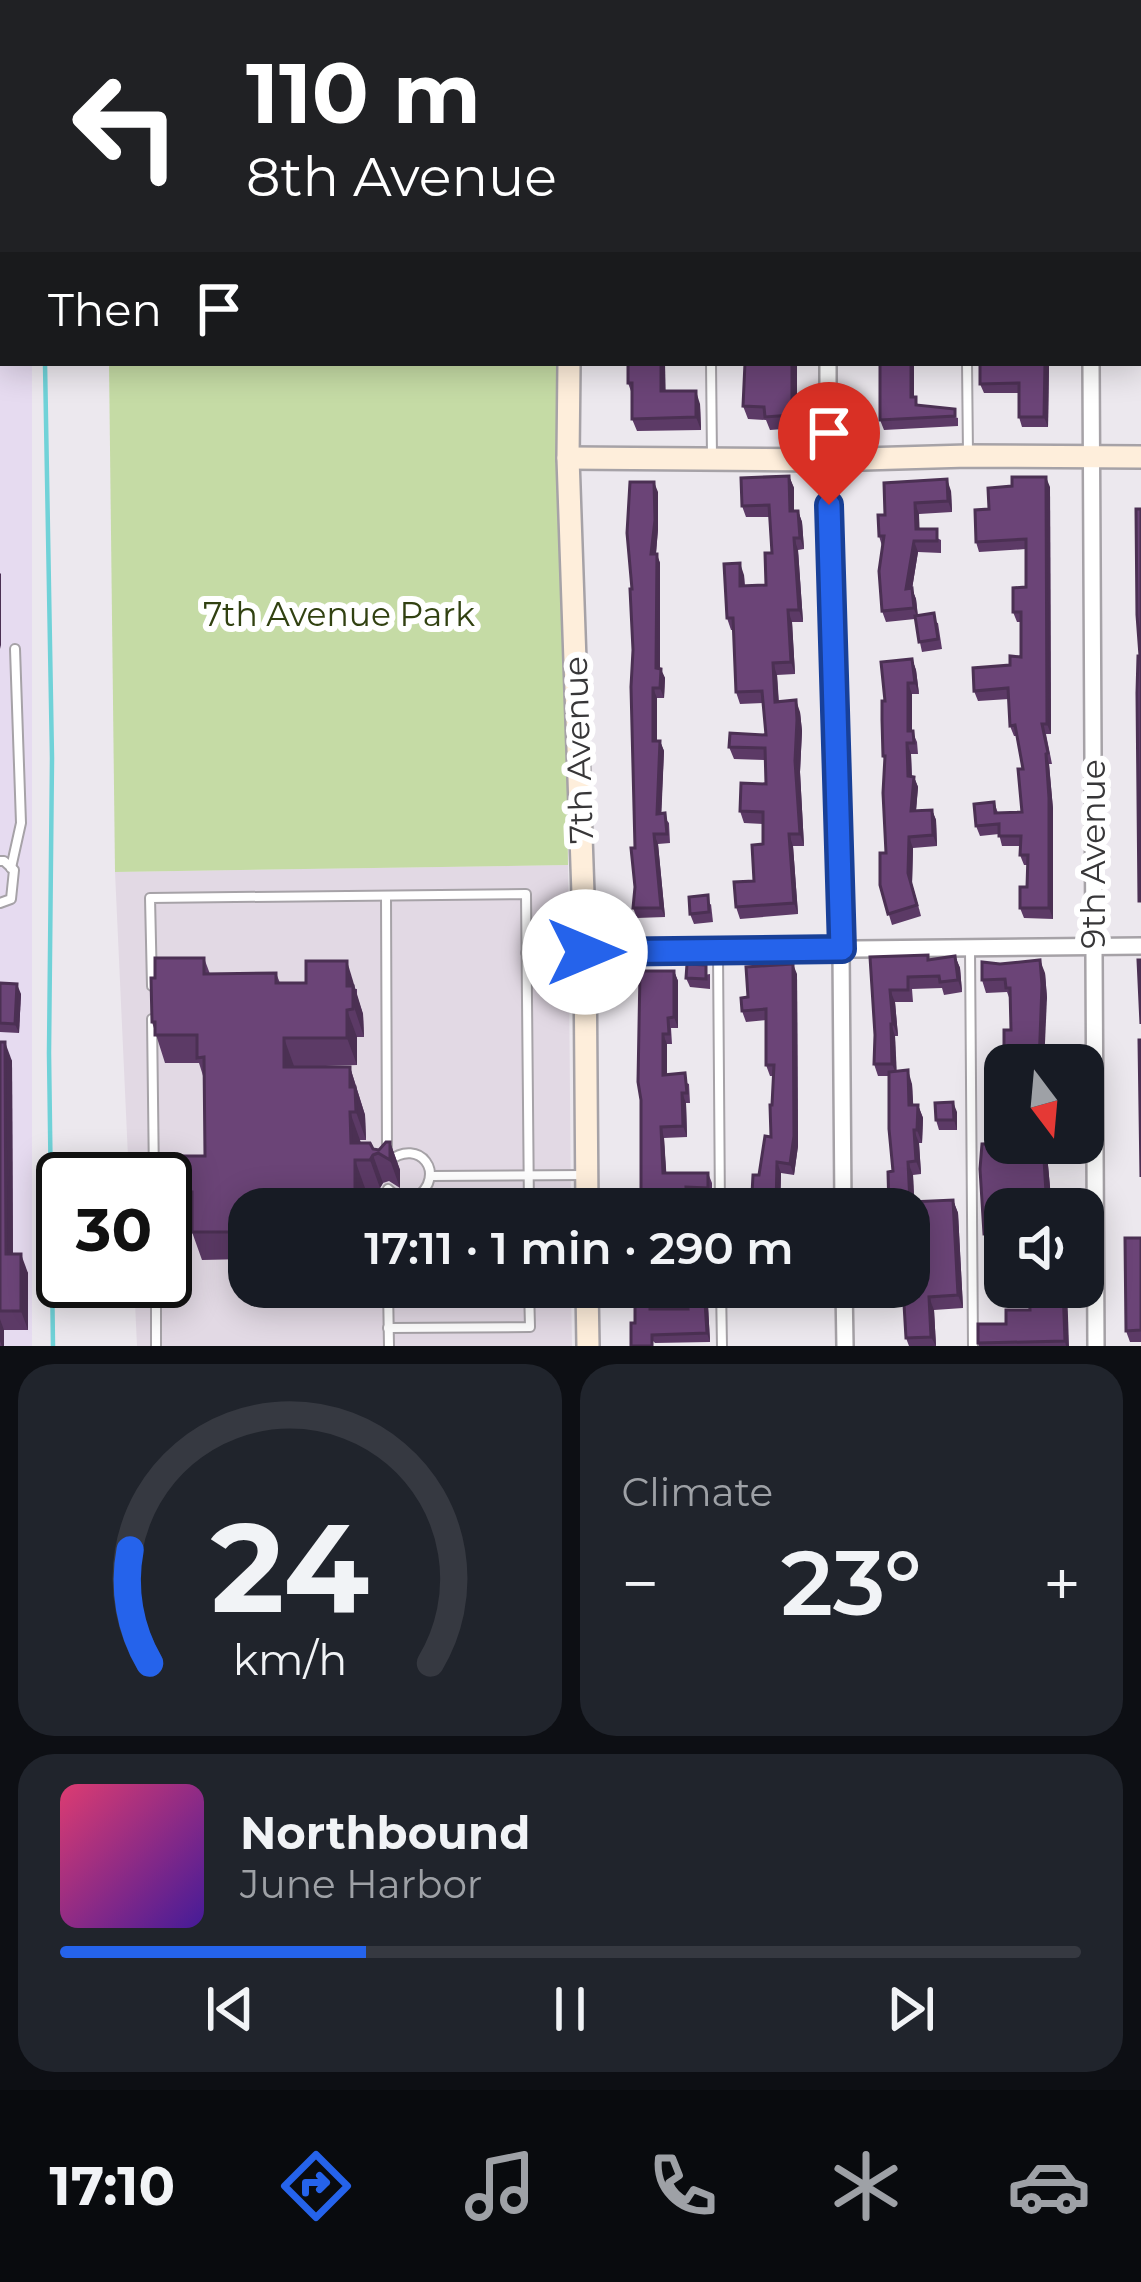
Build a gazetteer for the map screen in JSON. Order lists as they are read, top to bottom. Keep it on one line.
{"streets":{"street":["7th Avenue","9th Avenue"]},"parks":["7th Avenue Park"],"north":"bottom","page":{"turn":["110 m","8th Avenue"],"then":"Then","limit":"30","trip":"17:11 · 1 min · 290 m","tile":"Climate","heat":["−","23°","+"],"song":["Northbound","June Harbor"],"tabs":"17:10","gauge":["24","km/h"]}}
